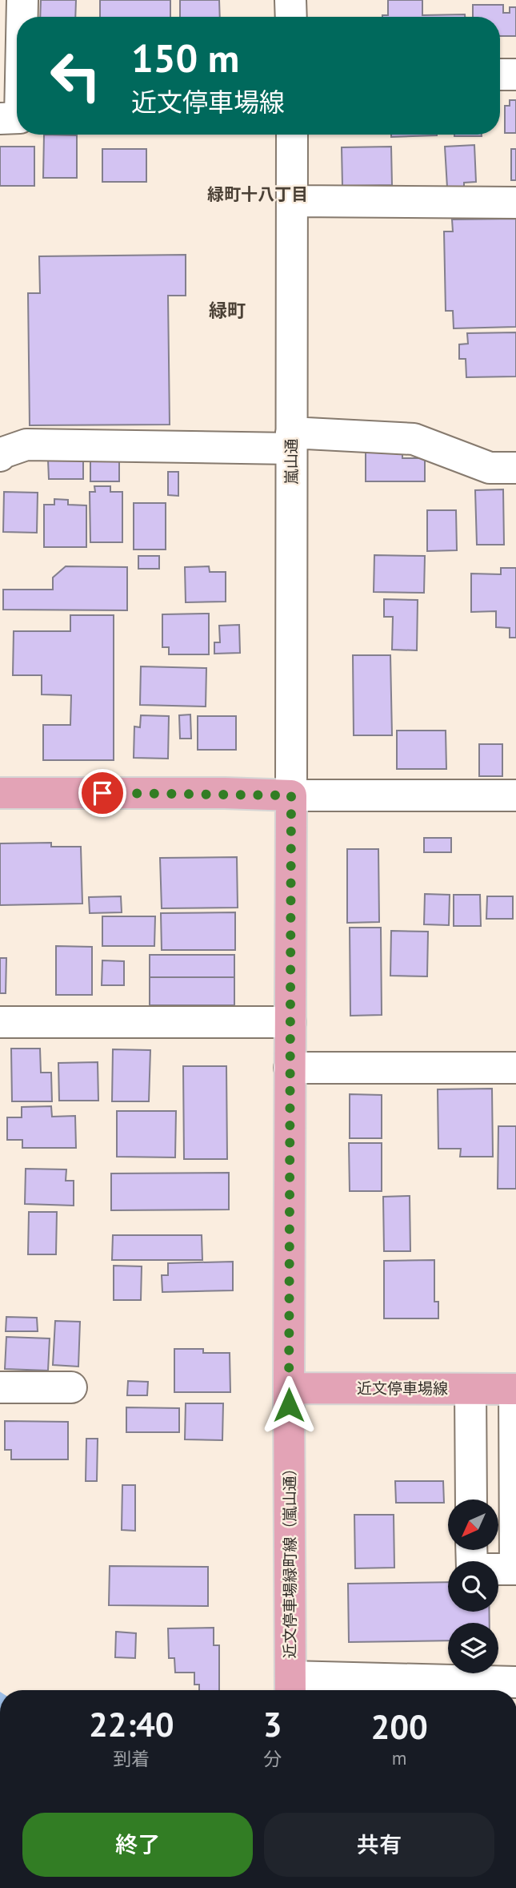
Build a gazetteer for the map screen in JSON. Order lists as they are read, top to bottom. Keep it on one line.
{"streets":{"main road":["近文停車場線","近文停車場緑町線（嵐山通）"],"street":["嵐山通"]},"crossings":[["嵐山通","近文停車場緑町線（嵐山通）"],["近文停車場線","近文停車場緑町線（嵐山通）"]],"districts":["緑町十八丁目","緑町"],"north":"bottom left","page":{"turn":["150 m","近文停車場線"],"eta":["22:40","到着","3","分","200","m"],"buttons":["終了","共有"]}}
